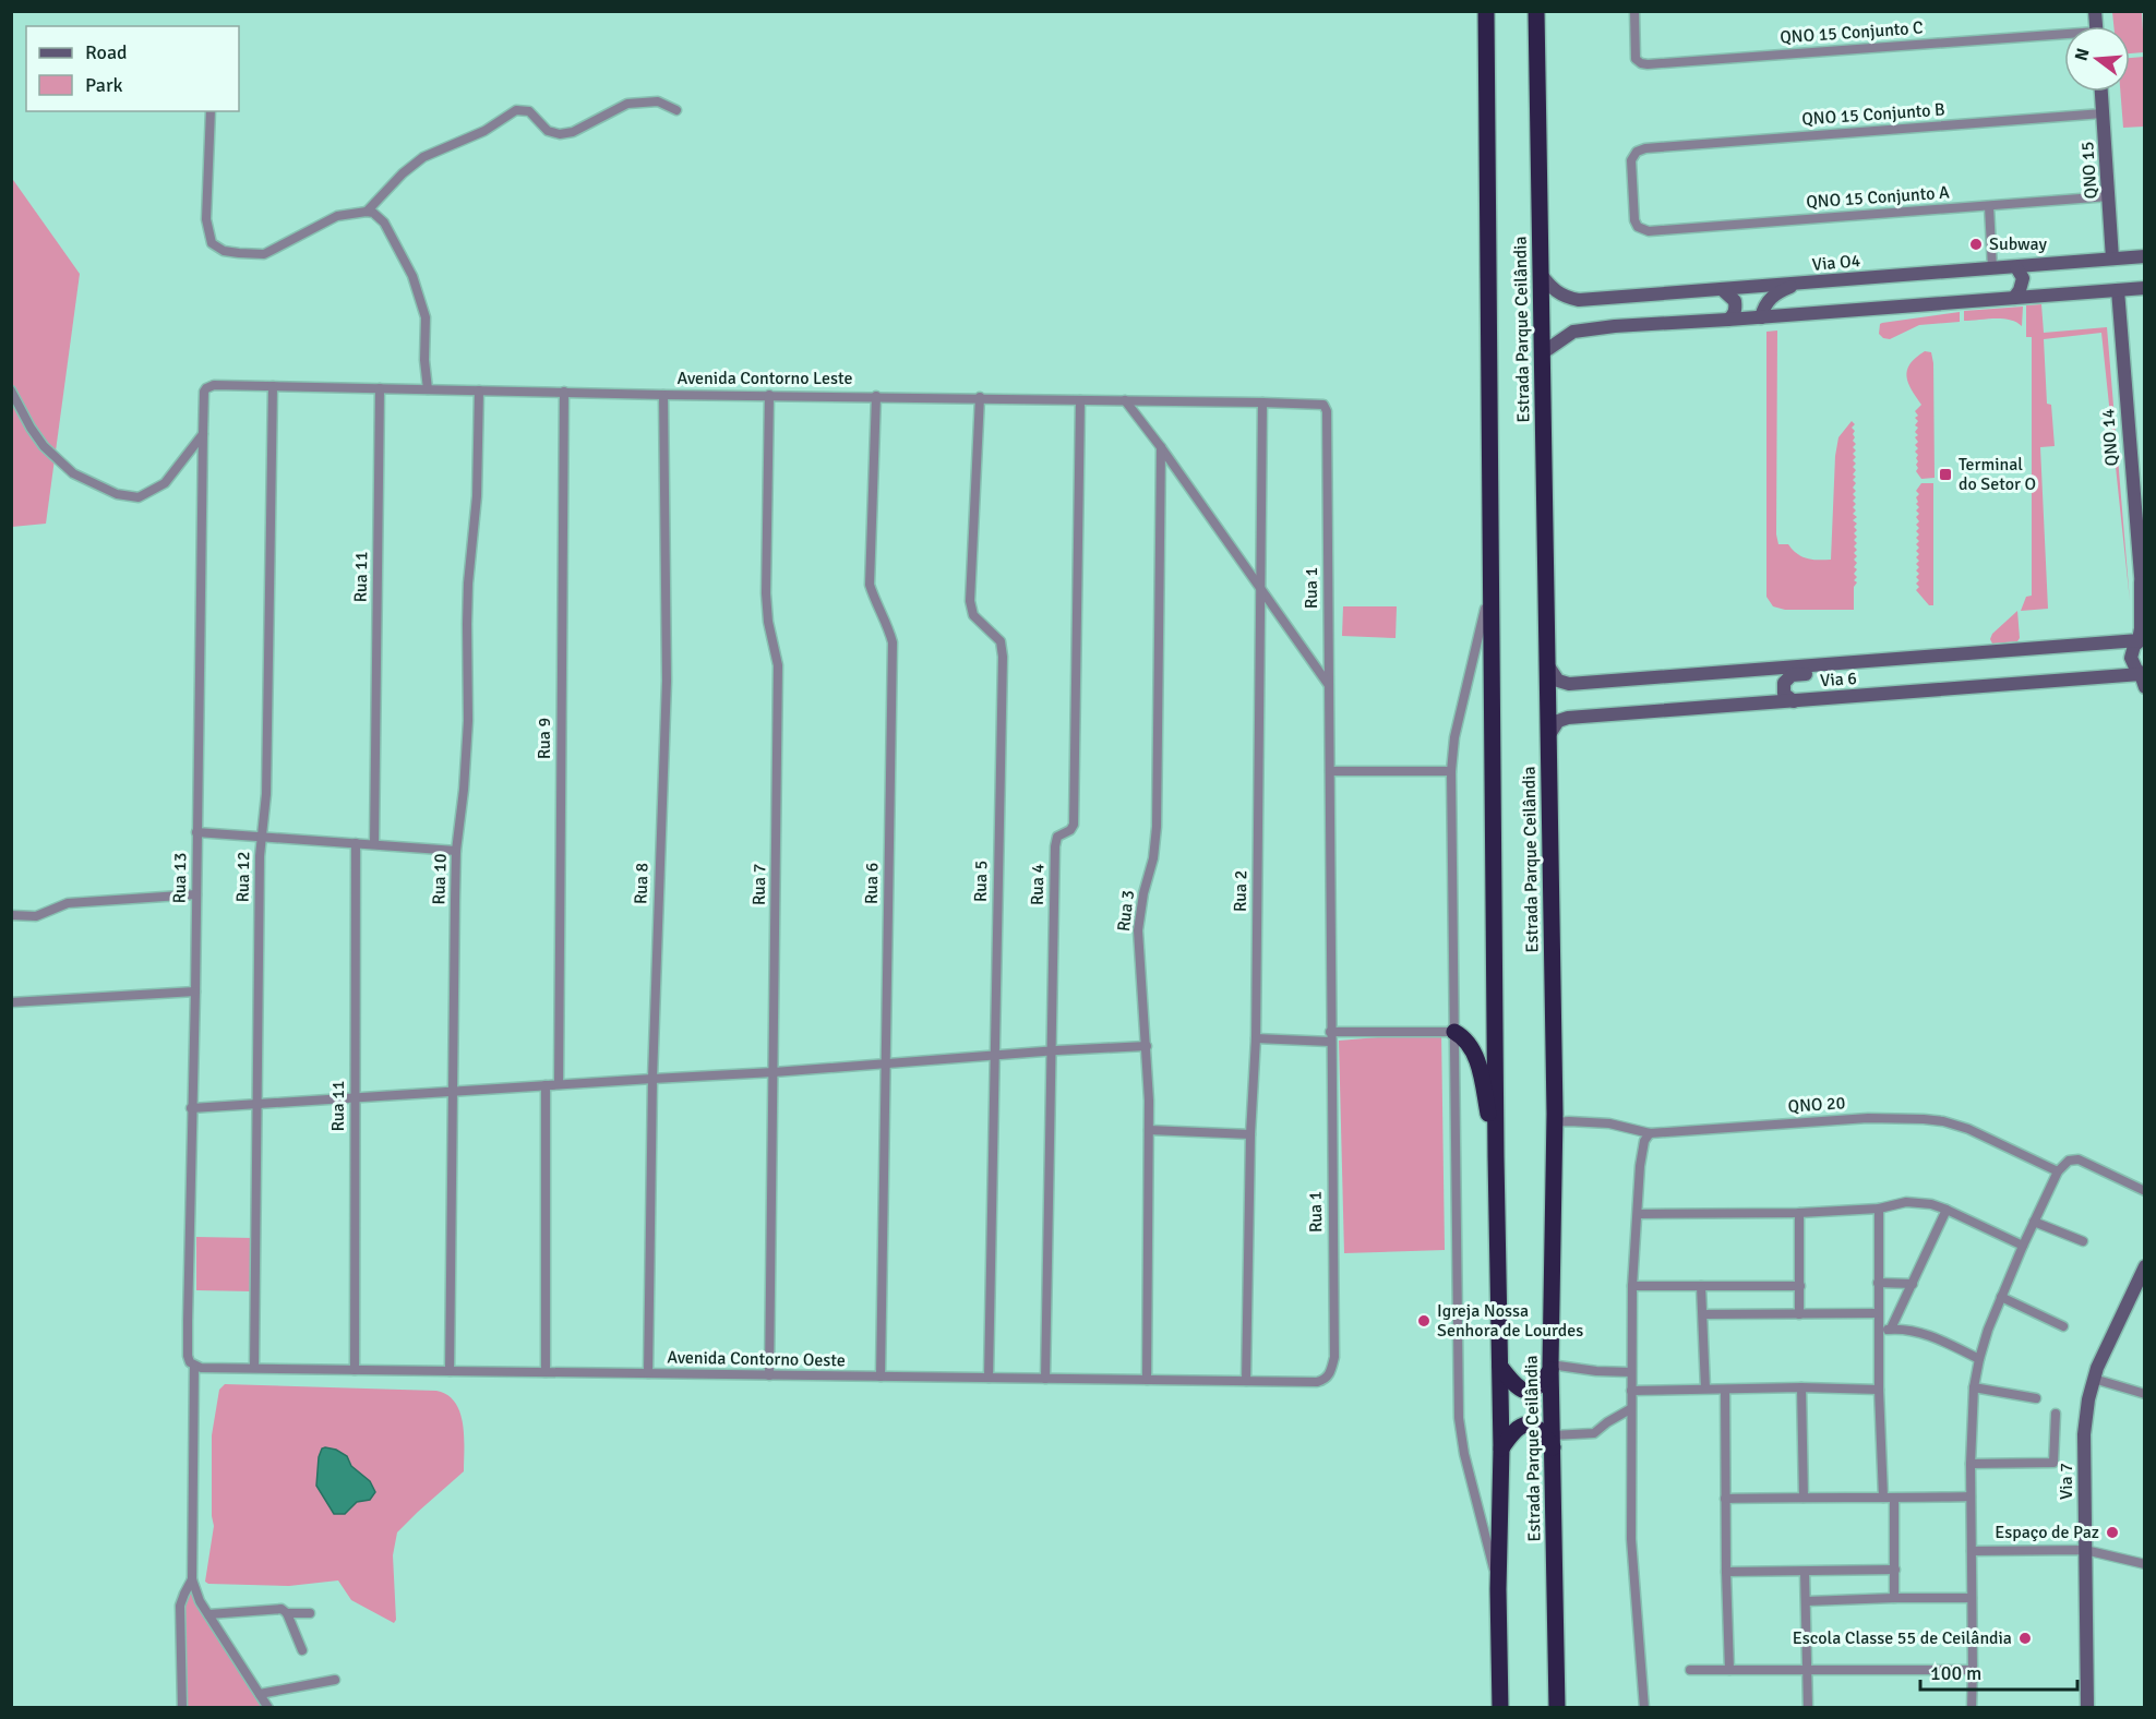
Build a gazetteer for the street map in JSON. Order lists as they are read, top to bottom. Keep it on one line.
{"streets":{"highway":["Estrada Parque Ceilândia"],"main road":["QNO 15","Via O4","QNO 14","Via 6","Via 7"],"street":["QNO 15 Conjunto C","QNO 15 Conjunto B","QNO 15 Conjunto A","Avenida Contorno Leste","Rua 11","Rua 1","Rua 9","Rua 12","Rua 13","Rua 10","Rua 5","Rua 8","Rua 6","Rua 7","Rua 4","Rua 2","Rua 3","QNO 20","Avenida Contorno Oeste"]},"crossings":[["QNO 15 Conjunto B","QNO 15"],["QNO 15 Conjunto B","QNO 15 Conjunto A"],["QNO 15","QNO 15 Conjunto A"],["QNO 15","Via O4"],["Via O4","Estrada Parque Ceilândia"],["Estrada Parque Ceilândia","Via 6"],["Estrada Parque Ceilândia","QNO 20"],["Avenida Contorno Leste","Rua 11"],["Avenida Contorno Leste","Rua 1"],["Avenida Contorno Leste","Rua 9"],["Avenida Contorno Leste","Rua 12"],["Avenida Contorno Leste","Rua 13"],["Avenida Contorno Leste","Rua 10"],["Avenida Contorno Leste","Rua 5"],["Avenida Contorno Leste","Rua 8"],["Avenida Contorno Leste","Rua 6"],["Avenida Contorno Leste","Rua 7"],["Avenida Contorno Leste","Rua 4"],["Avenida Contorno Leste","Rua 2"],["QNO 14","Via 6"],["Rua 11","Avenida Contorno Oeste"],["Rua 1","Avenida Contorno Oeste"],["Rua 12","Avenida Contorno Oeste"],["Rua 13","Avenida Contorno Oeste"],["Rua 10","Avenida Contorno Oeste"],["Rua 5","Avenida Contorno Oeste"],["Rua 8","Avenida Contorno Oeste"],["Rua 6","Avenida Contorno Oeste"],["Rua 7","Avenida Contorno Oeste"],["Rua 4","Avenida Contorno Oeste"],["Rua 2","Avenida Contorno Oeste"],["Rua 3","Avenida Contorno Oeste"]],"places":{"other":["Subway","Igreja Nossa Senhora de Lourdes","Espaço de Paz","Escola Classe 55 de Ceilândia"],"transit":["Terminal do Setor O"]},"legend":["Road","Park"],"scale_bar":"100 m","north":"left"}
